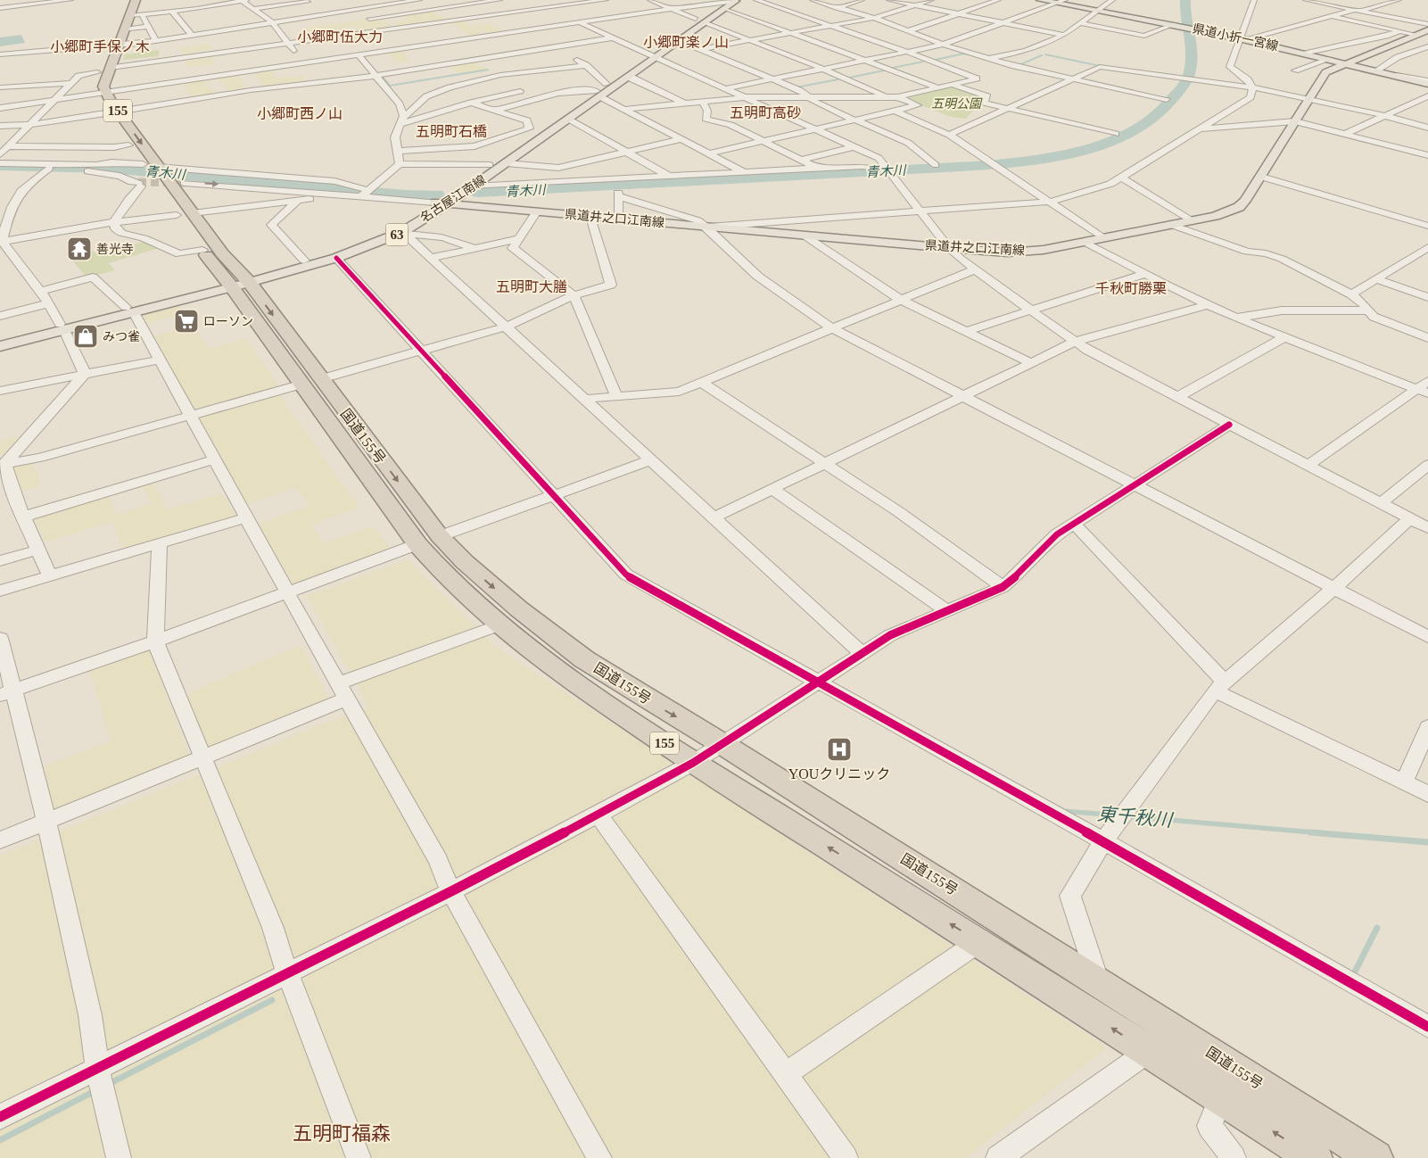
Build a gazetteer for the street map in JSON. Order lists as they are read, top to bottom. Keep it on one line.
{"streets":{"highway":["155","国道155号"],"main road":["県道小折一宮線","名古屋江南線","県道井之口江南線","63"]},"crossings":[["県道小折一宮線","県道井之口江南線"],["155","国道155号"],["名古屋江南線","県道井之口江南線"],["名古屋江南線","国道155号"]],"districts":["小郷町伍大力","小郷町楽ノ山","小郷町手保ノ木","五明町高砂","小郷町西ノ山","五明町石橋","五明町大膳","千秋町勝栗","五明町福森"],"water":["青木川","東千秋川"],"parks":["五明公園"],"places":{"temple":["善光寺"],"supermarket":["ローソン"],"shop":["みつ雀"],"hospital":["YOUクリニック"]}}
